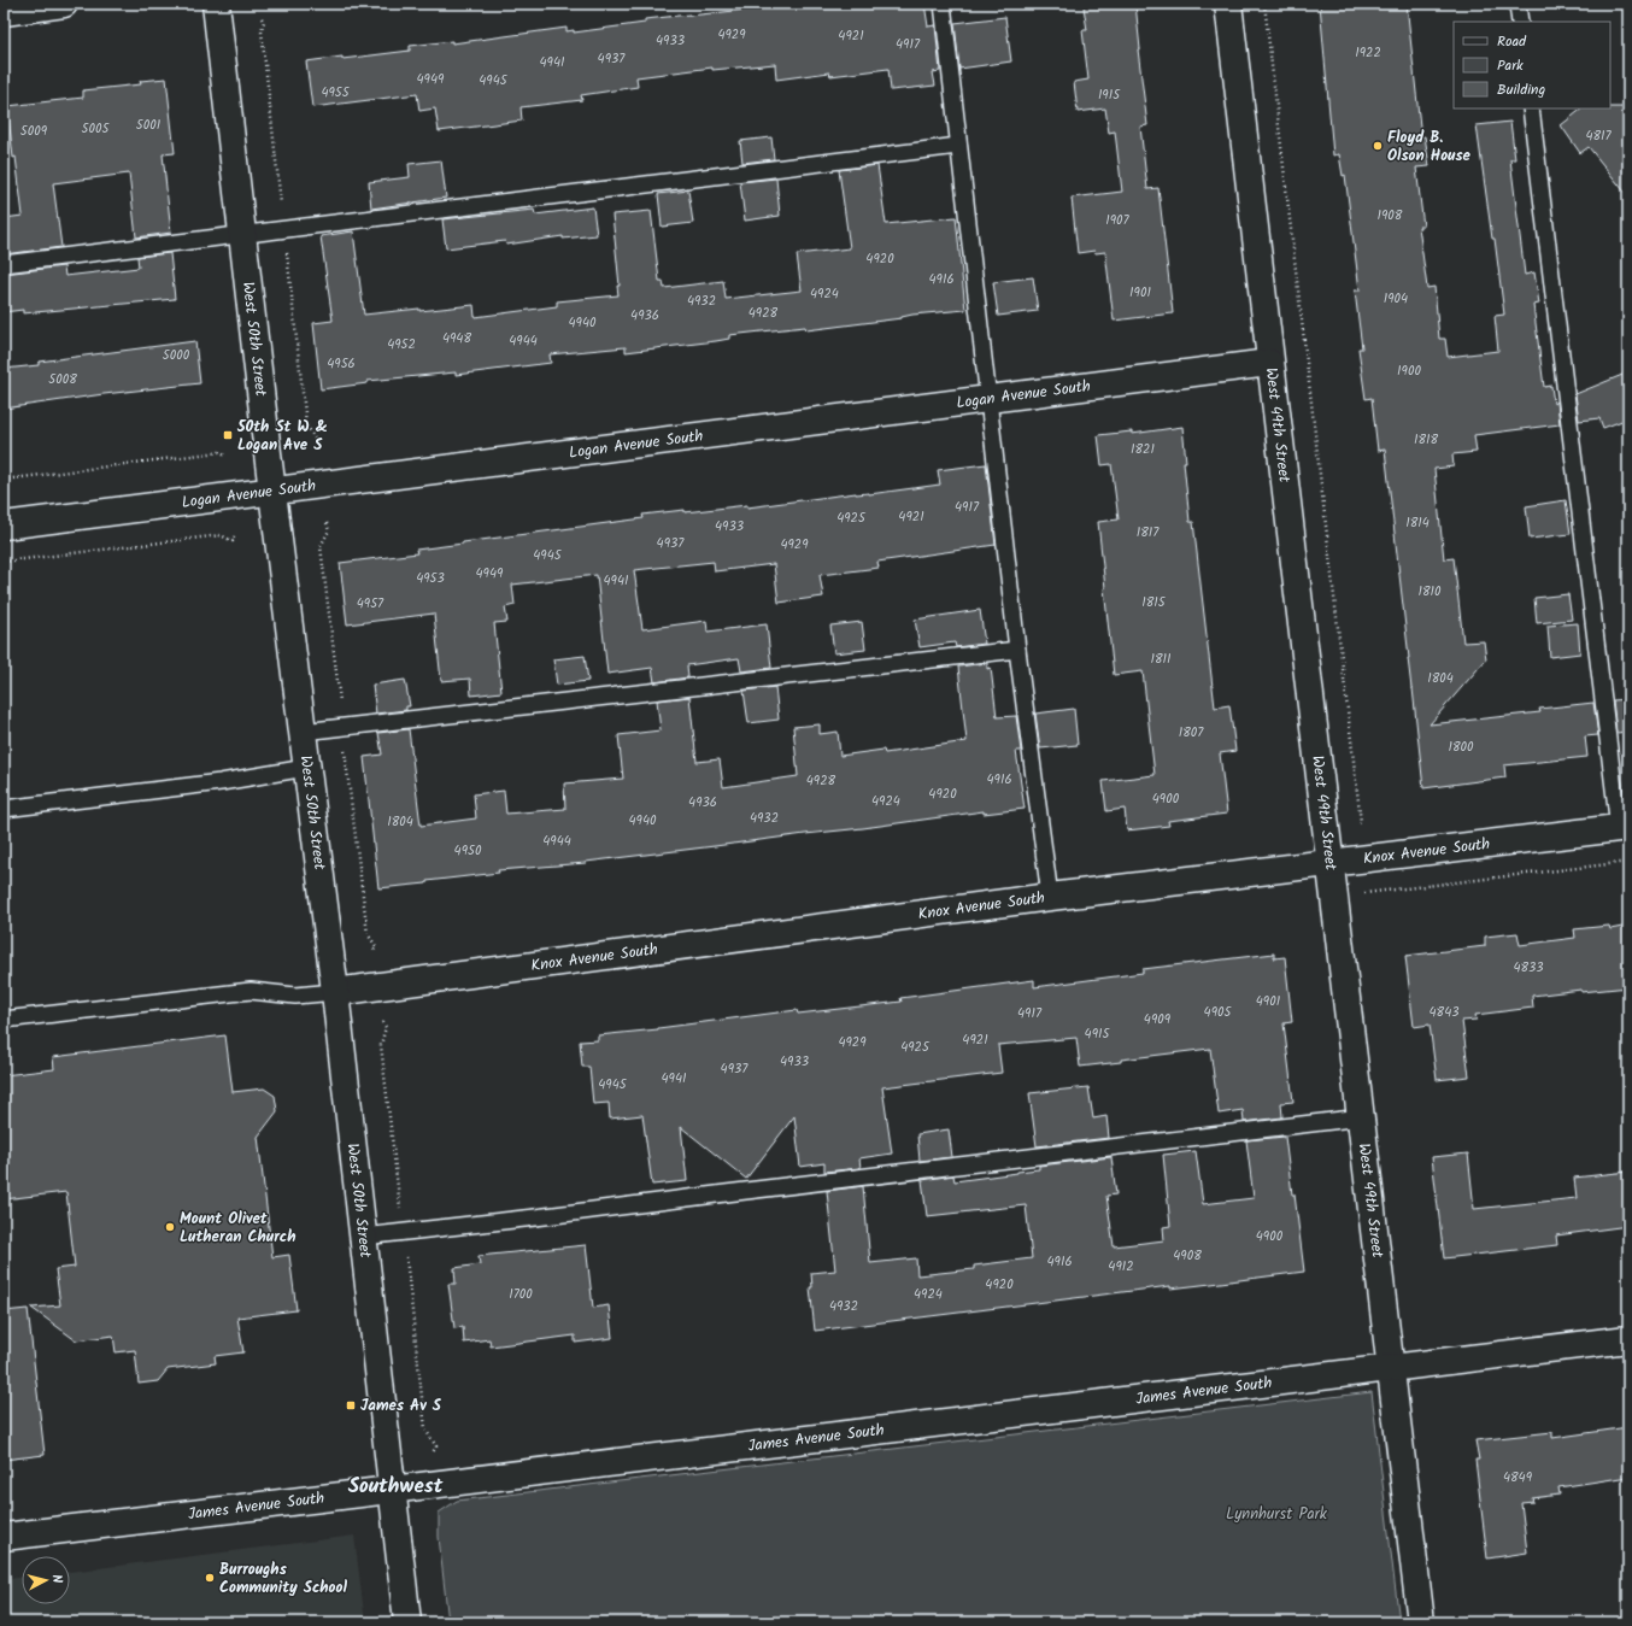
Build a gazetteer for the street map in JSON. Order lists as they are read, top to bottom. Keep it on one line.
{"streets":{"street":["West 50th Street","Logan Avenue South","West 49th Street","Knox Avenue South","James Avenue South"]},"crossings":[["West 50th Street","Logan Avenue South"],["West 50th Street","Knox Avenue South"],["West 50th Street","James Avenue South"],["Logan Avenue South","West 49th Street"],["West 49th Street","Knox Avenue South"],["West 49th Street","James Avenue South"]],"districts":["Southwest"],"parks":["Lynnhurst Park"],"places":{"other":["Floyd B. Olson House","Mount Olivet Lutheran Church","Burroughs Community School"],"transit":["50th St W & Logan Ave S","James Av S"]},"house_numbers":["4929","4921","4933","4917","1922","4937","4941","4949","4945","4955","1915","5001","5005","5009","4817","1908","1907","4920","4916","1901","4924","1904","4932","4928","4936","4940","4948","4944","4952","5000","4956","1900","5008","1818","1821","4917","4921","4925","1814","4933","1817","4937","4929","4945","4949","4953","4941","1810","1815","4957","1811","1804","1807","1800","4916","4928","4920","4900","4924","4936","4932","4940","1804","4944","4950","4833","4901","4905","4843","4917","4909","4915","4921","4929","4925","4933","4937","4941","4945","4900","4908","4916","4912","4920","1700","4924","4932","4849"],"legend":["Road","Park","Building"],"north":"right"}
